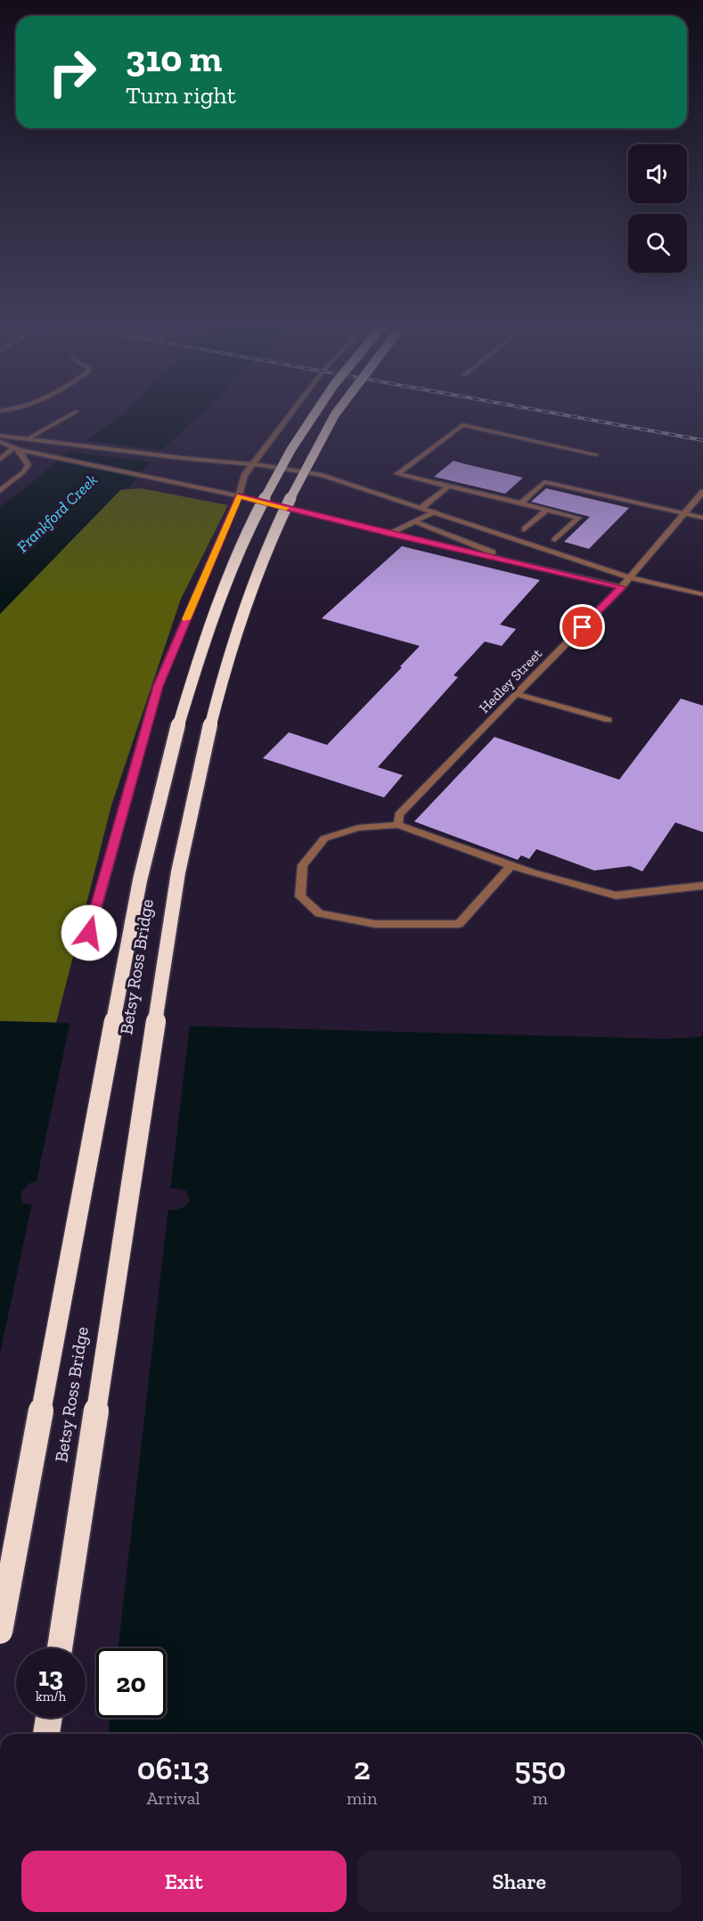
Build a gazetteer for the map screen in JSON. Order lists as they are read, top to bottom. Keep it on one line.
{"streets":{"highway":["Betsy Ross Bridge"],"street":["Hedley Street"]},"water":["Frankford Creek"],"page":{"turn":["310 m","Turn right"],"speed":"13 km/h","limit":"20","eta":["06:13","Arrival","2","min","550","m"],"buttons":["Exit","Share"]}}
